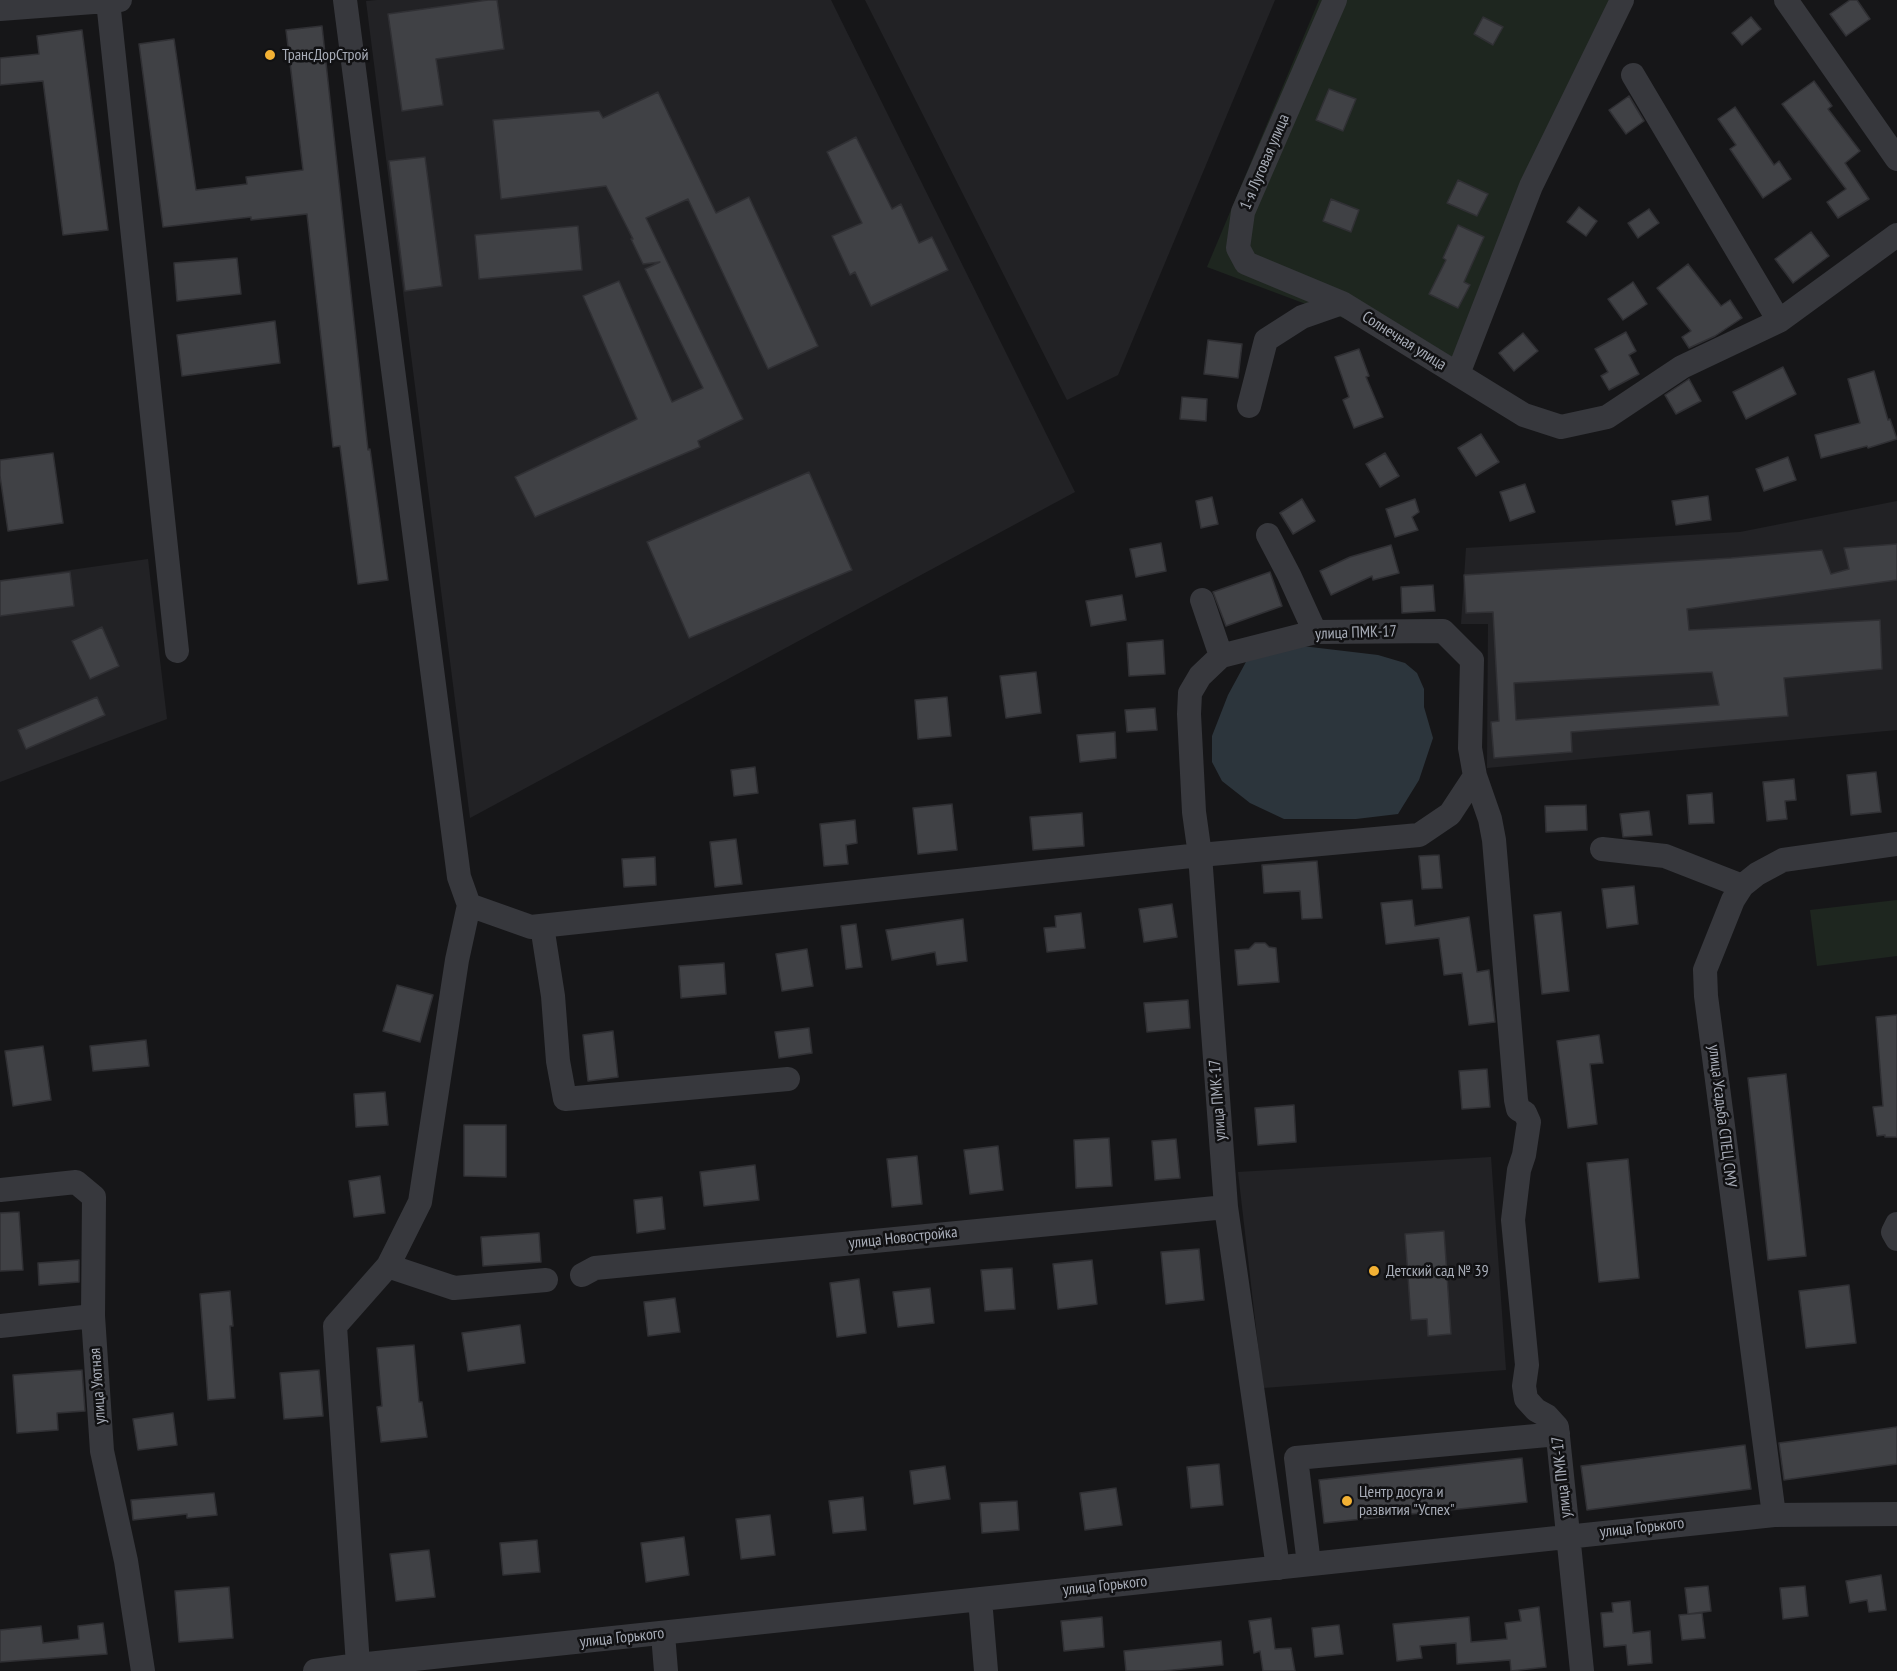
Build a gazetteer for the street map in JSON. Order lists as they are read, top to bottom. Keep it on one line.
{"streets":{"street":["1-я Луговая улица","Солнечная улица","улица ПМК-17","улица Усадьба СПЕЦ СМУ","улица Новостройка","улица Уютная","улица Горького"]},"crossings":[["1-я Луговая улица","Солнечная улица"],["улица ПМК-17","улица Новостройка"],["улица ПМК-17","улица Горького"],["улица Усадьба СПЕЦ СМУ","улица Горького"]],"places":["ТрансДорСтрой","Детский сад № 39","Центр досуга и развития \"Успех\""]}
